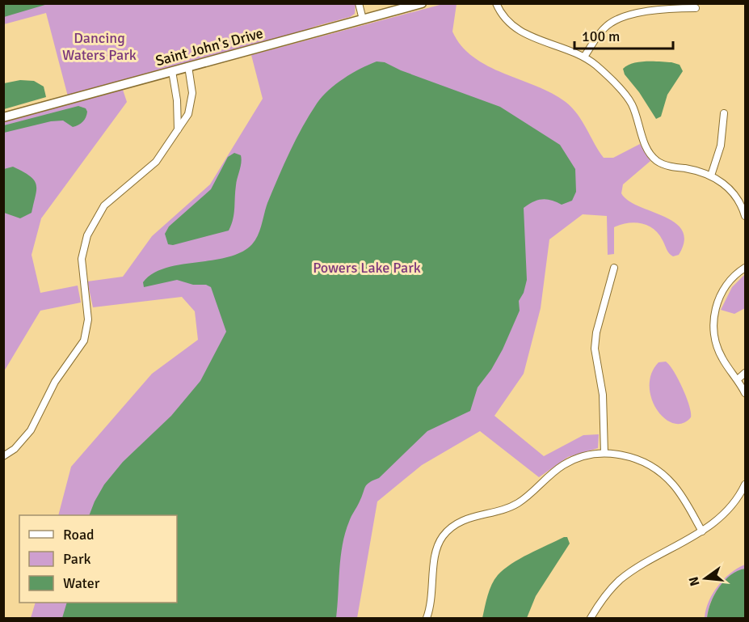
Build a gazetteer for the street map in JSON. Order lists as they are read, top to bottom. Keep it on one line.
{"streets":{"street":["Saint John's Drive"]},"parks":["Dancing Waters Park","Powers Lake Park"],"legend":["Road","Park","Water"],"scale_bar":"100 m","north":"left"}
